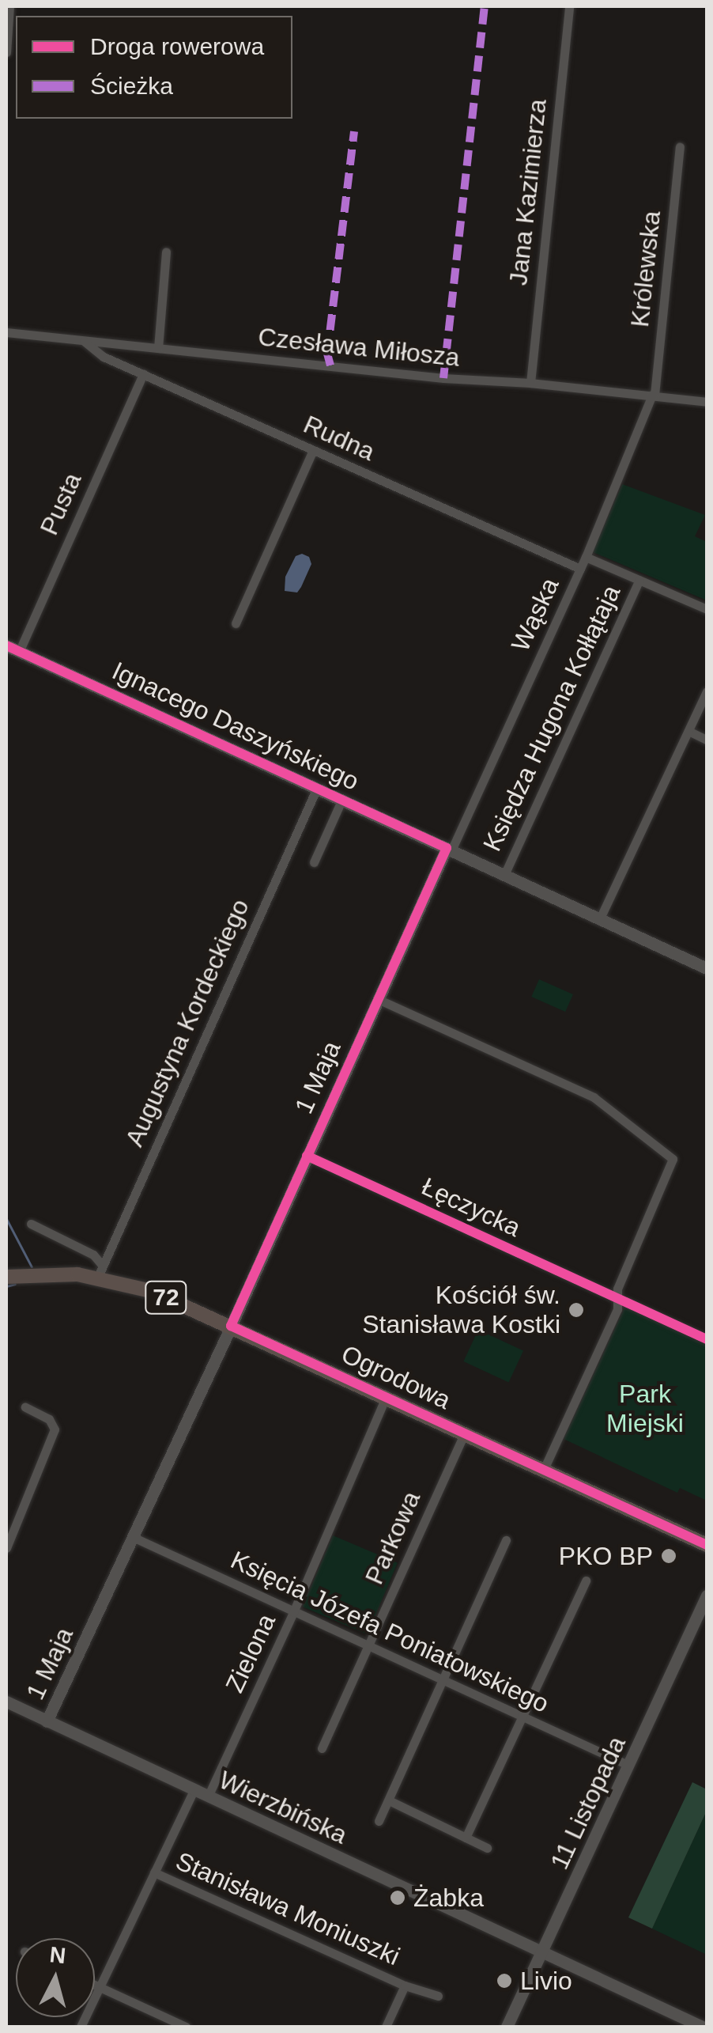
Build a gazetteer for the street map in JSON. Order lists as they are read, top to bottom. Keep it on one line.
{"streets":{"main road":["72","Ogrodowa"],"street":["Jana Kazimierza","Królewska","Czesława Miłosza","Rudna","Pusta","Wąska","Księdza Hugona Kołłątaja","Ignacego Daszyńskiego","Augustyna Kordeckiego","1 Maja","Łęczycka","Parkowa","Księcia Józefa Poniatowskiego","Zielona","11 Listopada","Wierzbińska","Stanisława Moniuszki"]},"crossings":[["Jana Kazimierza","Czesława Miłosza"],["Królewska","Czesława Miłosza"],["Królewska","Wąska"],["Czesława Miłosza","Rudna"],["Czesława Miłosza","Wąska"],["Rudna","Pusta"],["Rudna","Wąska"],["Pusta","Ignacego Daszyńskiego"],["Wąska","Ignacego Daszyńskiego"],["Wąska","1 Maja"],["Księdza Hugona Kołłątaja","Ignacego Daszyńskiego"],["Ignacego Daszyńskiego","Augustyna Kordeckiego"],["Ignacego Daszyńskiego","1 Maja"],["Augustyna Kordeckiego","72"],["Augustyna Kordeckiego","Ogrodowa"],["1 Maja","Łęczycka"],["1 Maja","Ogrodowa"],["1 Maja","Księcia Józefa Poniatowskiego"],["1 Maja","Wierzbińska"],["72","Ogrodowa"],["Ogrodowa","Parkowa"],["Ogrodowa","Zielona"],["Parkowa","Księcia Józefa Poniatowskiego"],["Księcia Józefa Poniatowskiego","Zielona"],["Księcia Józefa Poniatowskiego","11 Listopada"],["Zielona","Wierzbińska"],["11 Listopada","Wierzbińska"]],"parks":["Park Miejski"],"places":["Kościół św. Stanisława Kostki","PKO BP","Żabka","Livio"],"legend":["Droga rowerowa","Ścieżka"],"north":"top"}
